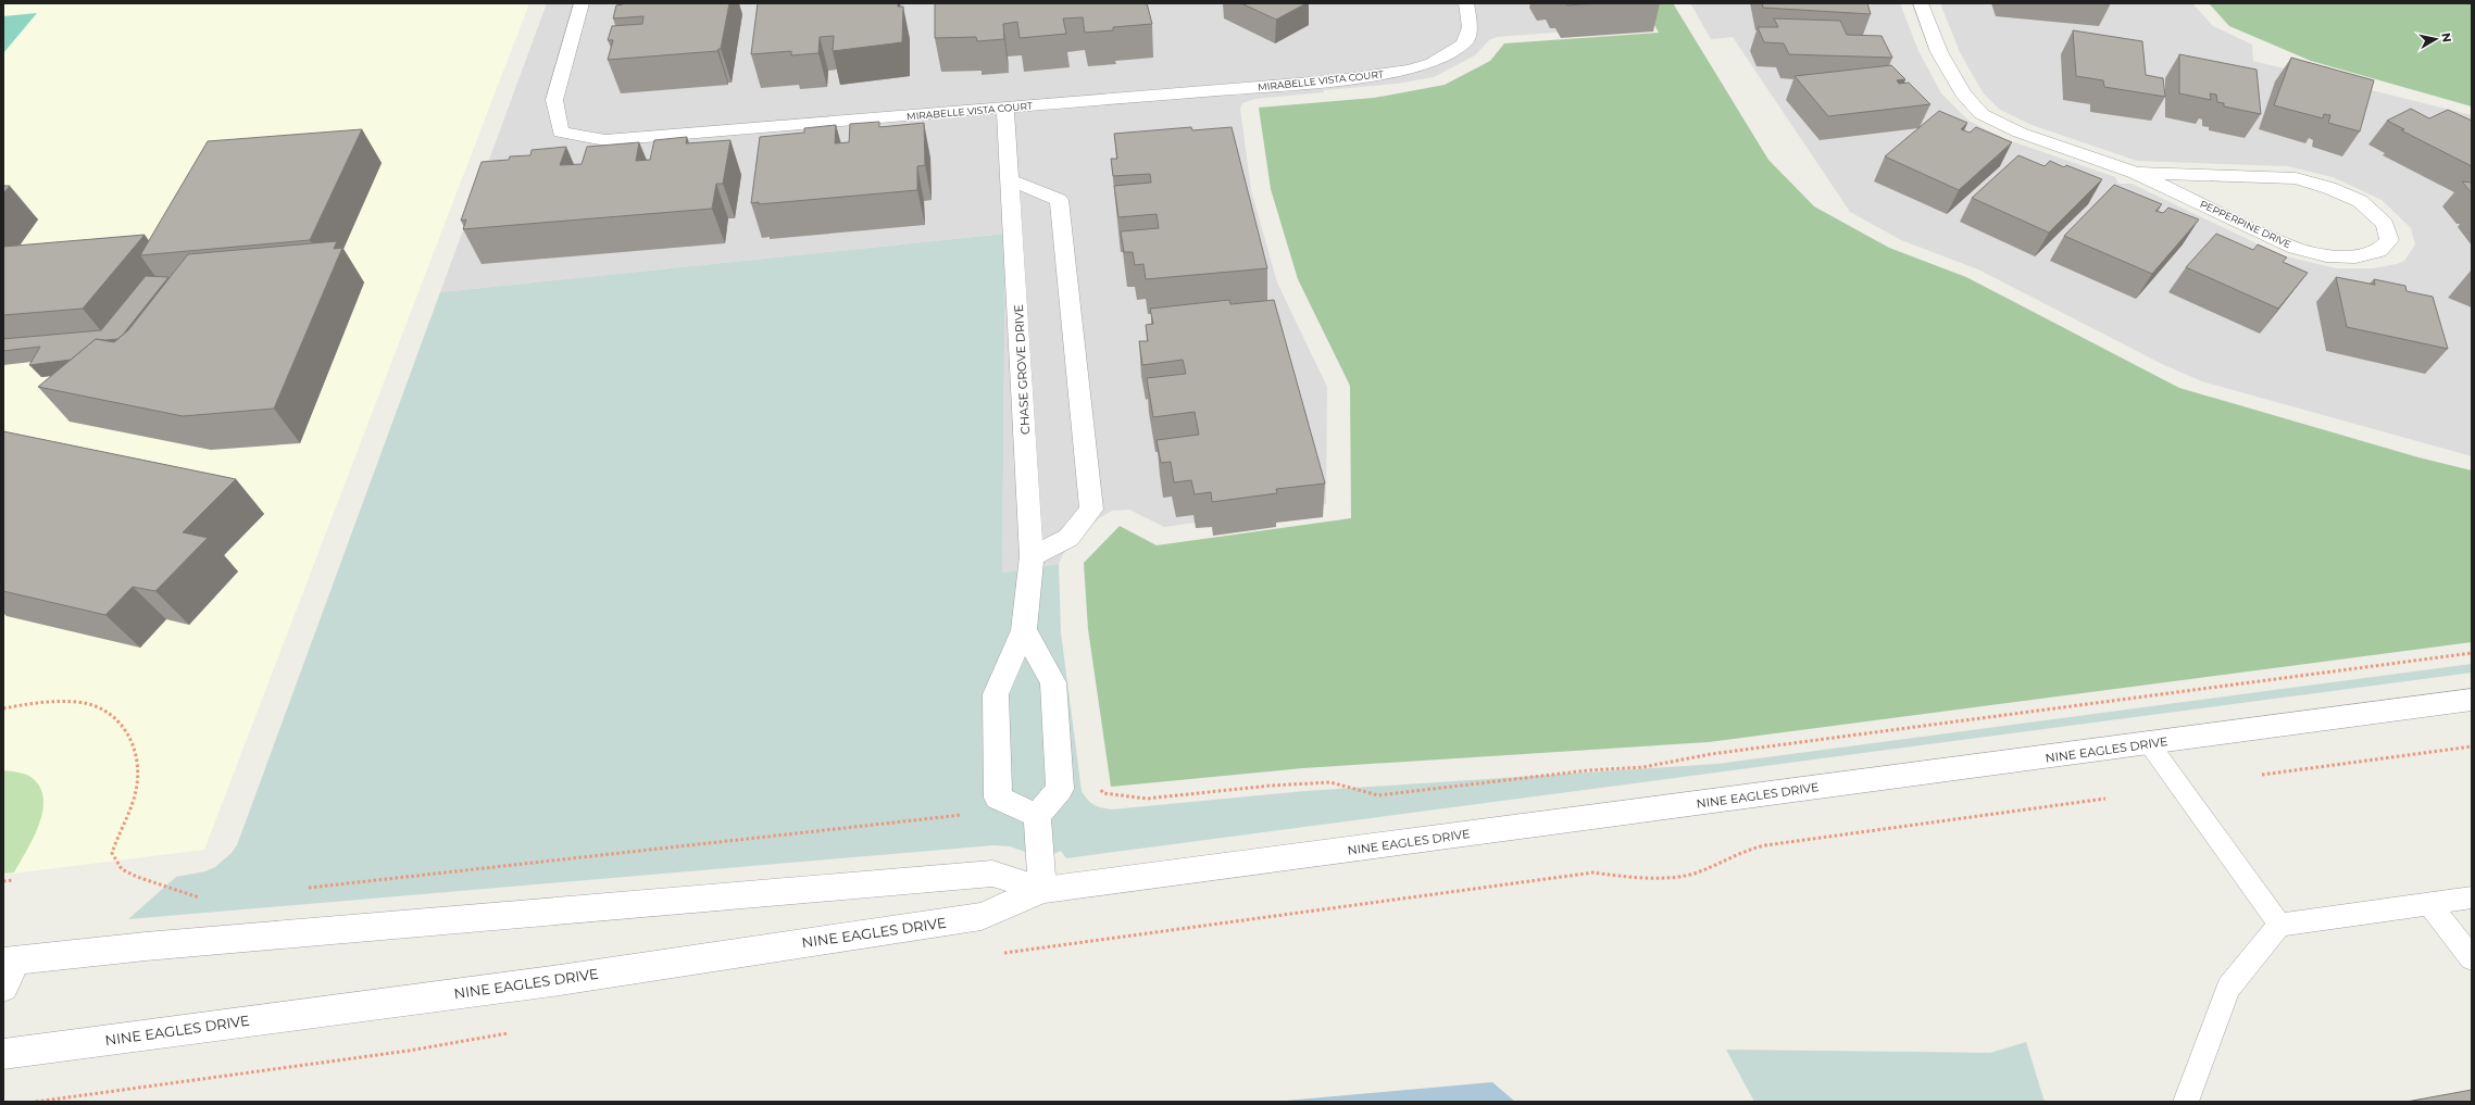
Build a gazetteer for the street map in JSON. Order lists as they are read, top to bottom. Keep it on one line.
{"streets":{"street":["MIRABELLE VISTA COURT","PEPPERPINE DRIVE","CHASE GROVE DRIVE","NINE EAGLES DRIVE"]},"crossings":[["MIRABELLE VISTA COURT","CHASE GROVE DRIVE"]],"north":"right"}
